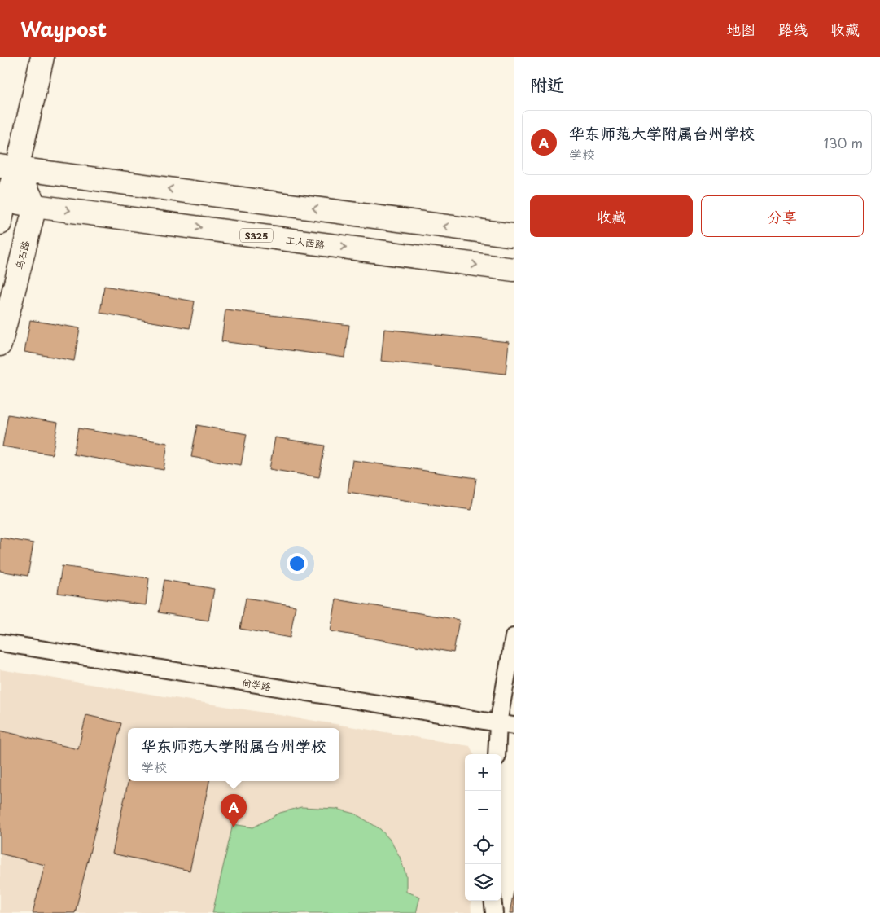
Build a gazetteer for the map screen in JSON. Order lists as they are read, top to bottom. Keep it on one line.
{"streets":{"main road":["S325","工人西路","乌石路"],"street":["尚学路"]},"crossings":[["工人西路","乌石路"]],"page":{"header":"Waypost","nav":["地图","路线","收藏"],"heading":"附近","list":[{"mark":"A","name":"华东师范大学附属台州学校","note":"学校","value":"130 m"}],"buttons":["收藏","分享"],"popup":["华东师范大学附属台州学校","学校"],"map_buttons":["+","−"],"pins":"A"}}
